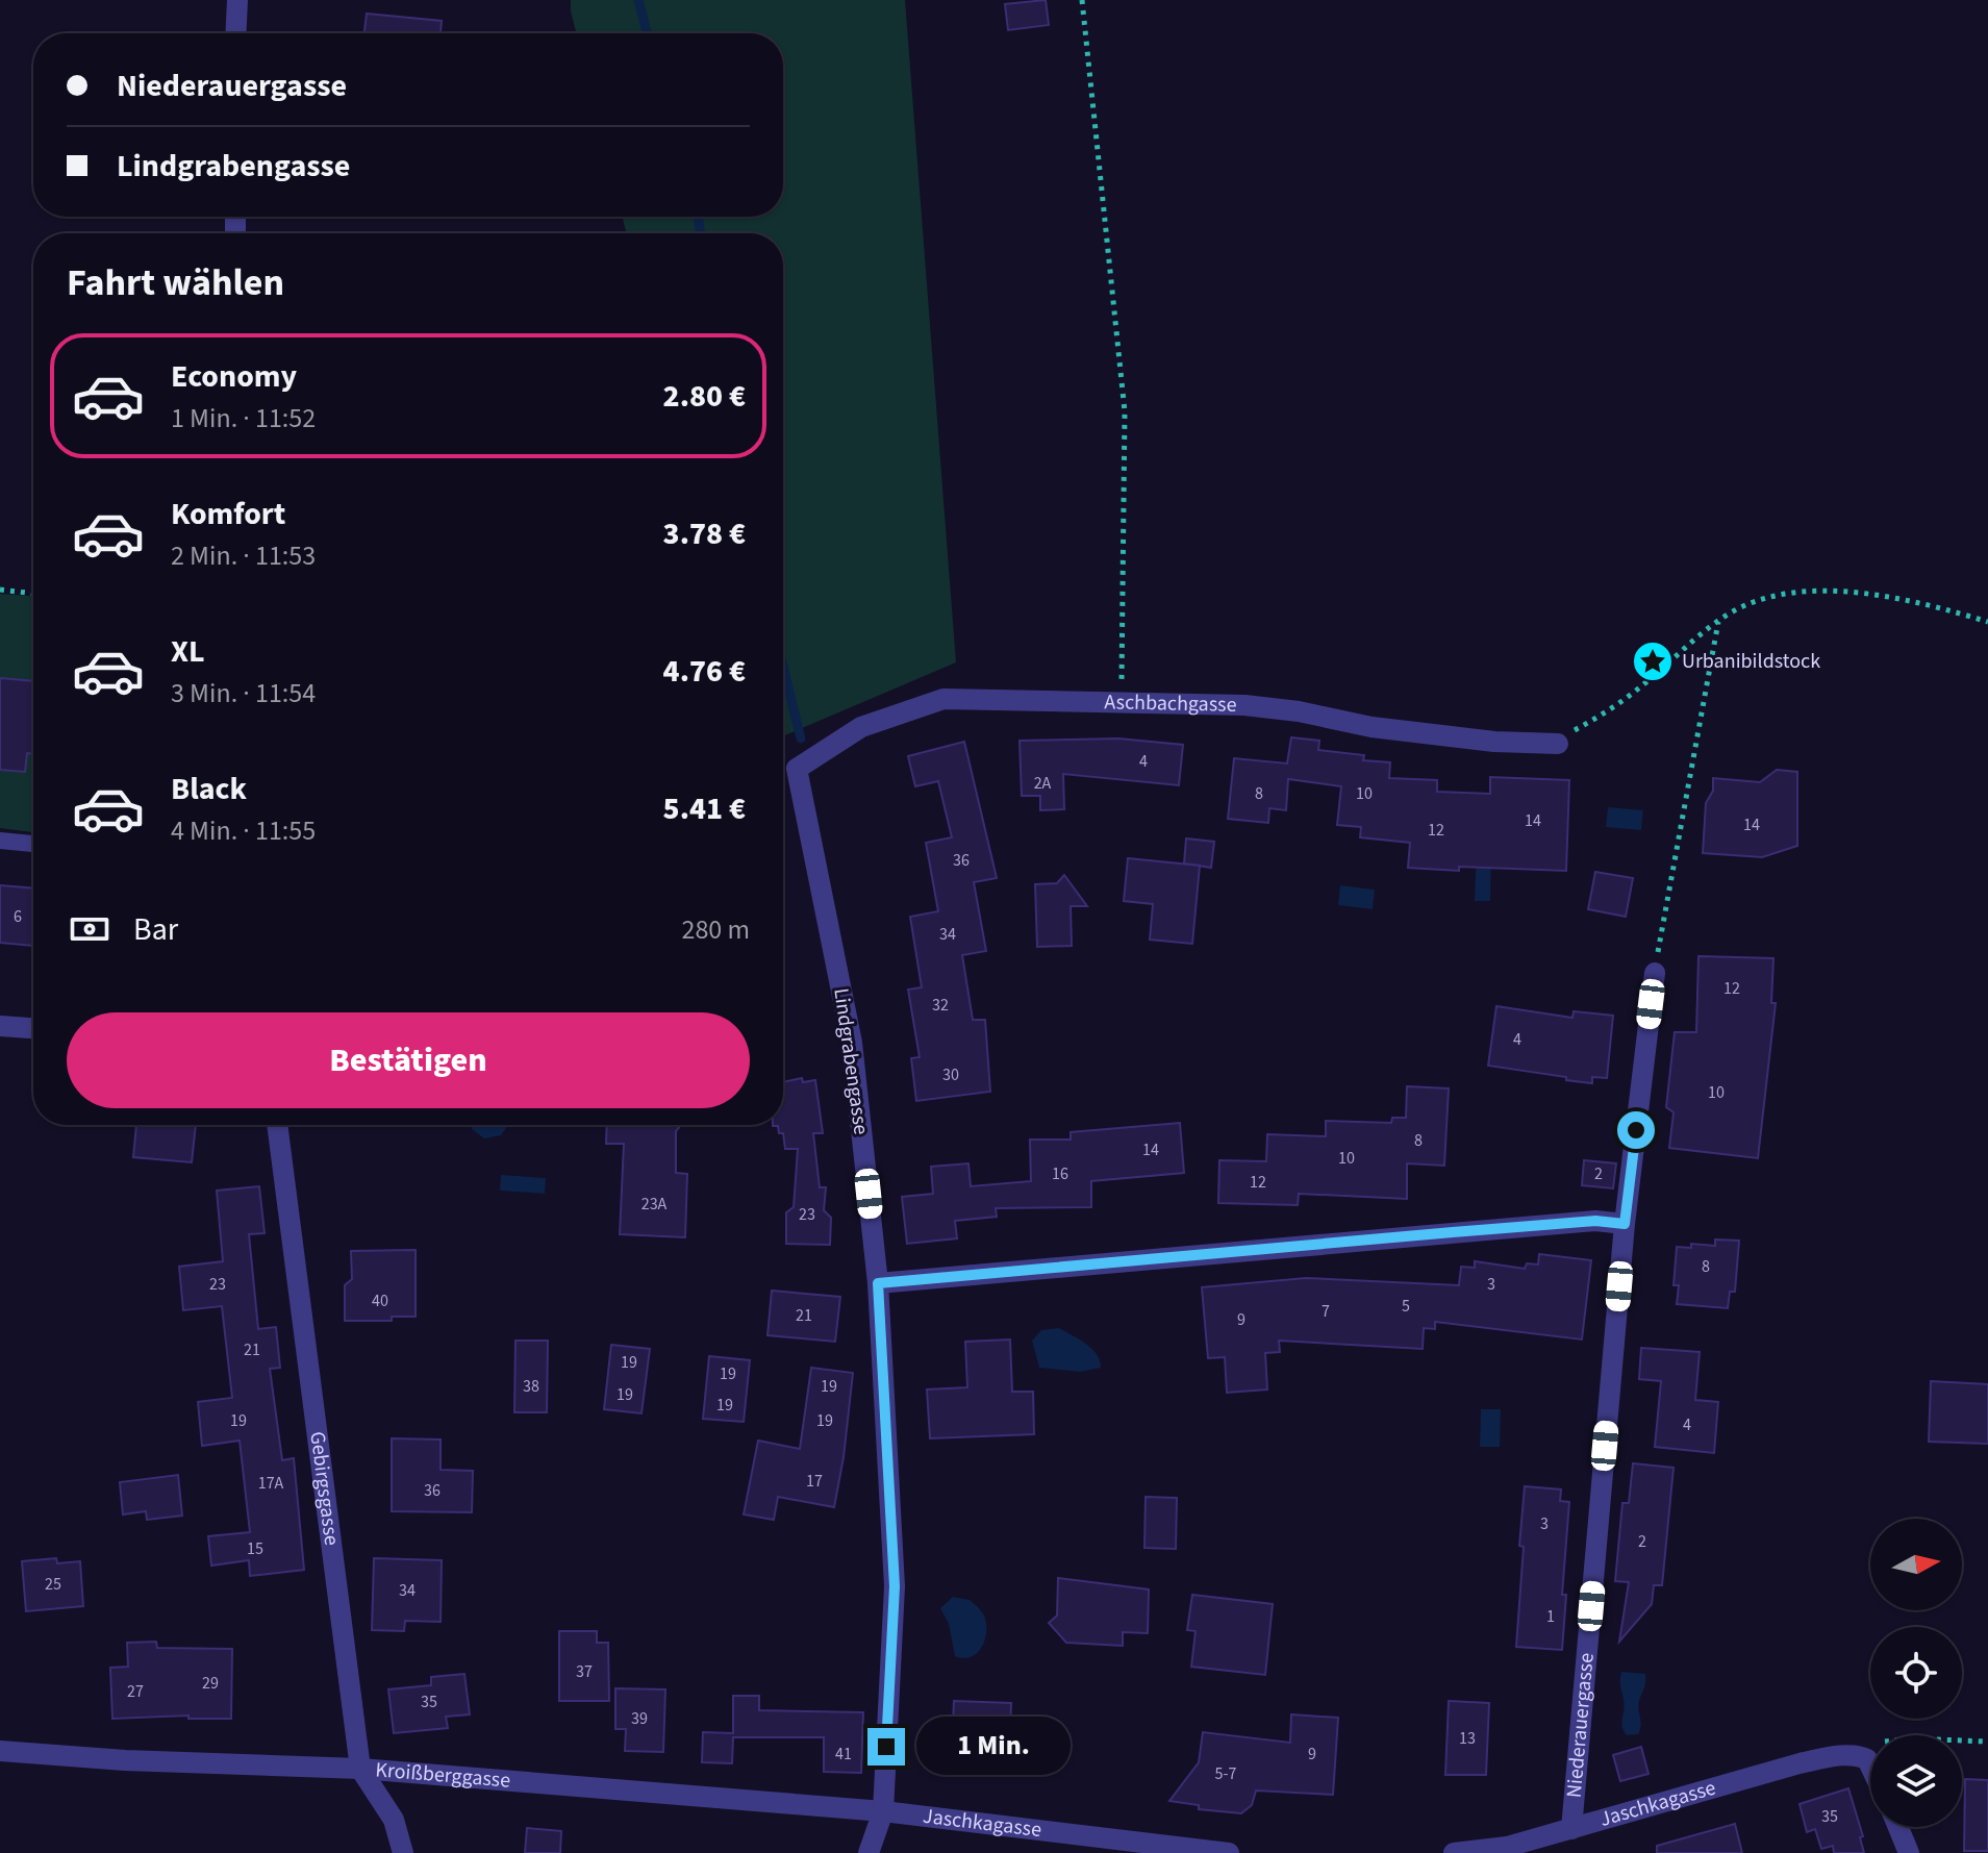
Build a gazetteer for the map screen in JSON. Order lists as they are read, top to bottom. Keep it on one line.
{"streets":{"street":["Aschbachgasse","Lindgrabengasse","Gebirgsgasse","Niederauergasse","Kroißberggasse","Jaschkagasse"]},"crossings":[["Aschbachgasse","Lindgrabengasse"],["Lindgrabengasse","Kroißberggasse"],["Lindgrabengasse","Jaschkagasse"],["Gebirgsgasse","Kroißberggasse"],["Niederauergasse","Jaschkagasse"],["Kroißberggasse","Jaschkagasse"]],"places":{"place":["Urbanibildstock"]},"house_numbers":["4","2A","8","10","14","14","12","36","6","34","12","32","4","30","10","8","14","10","16","2","12","23A","23","8","23","3","40","5","7","21","9","21","19","19","38","19","19","19","19","19","4","17","17A","36","3","2","15","25","34","1","37","29","27","35","39","13","41","9","5-7","35"],"north":"right","page":{"banner":["Niederauergasse","Lindgrabengasse"],"heading":"Fahrt wählen","list":[{"name":"Economy","note":"1 Min. · 11:52","value":"2.80 €"},{"name":"Komfort","note":"2 Min. · 11:53","value":"3.78 €"},{"name":"XL","note":"3 Min. · 11:54","value":"4.76 €"},{"name":"Black","note":"4 Min. · 11:55","value":"5.41 €"}],"pay":["Bar","280 m"],"buttons":"Bestätigen","bubble":"1 Min."}}
